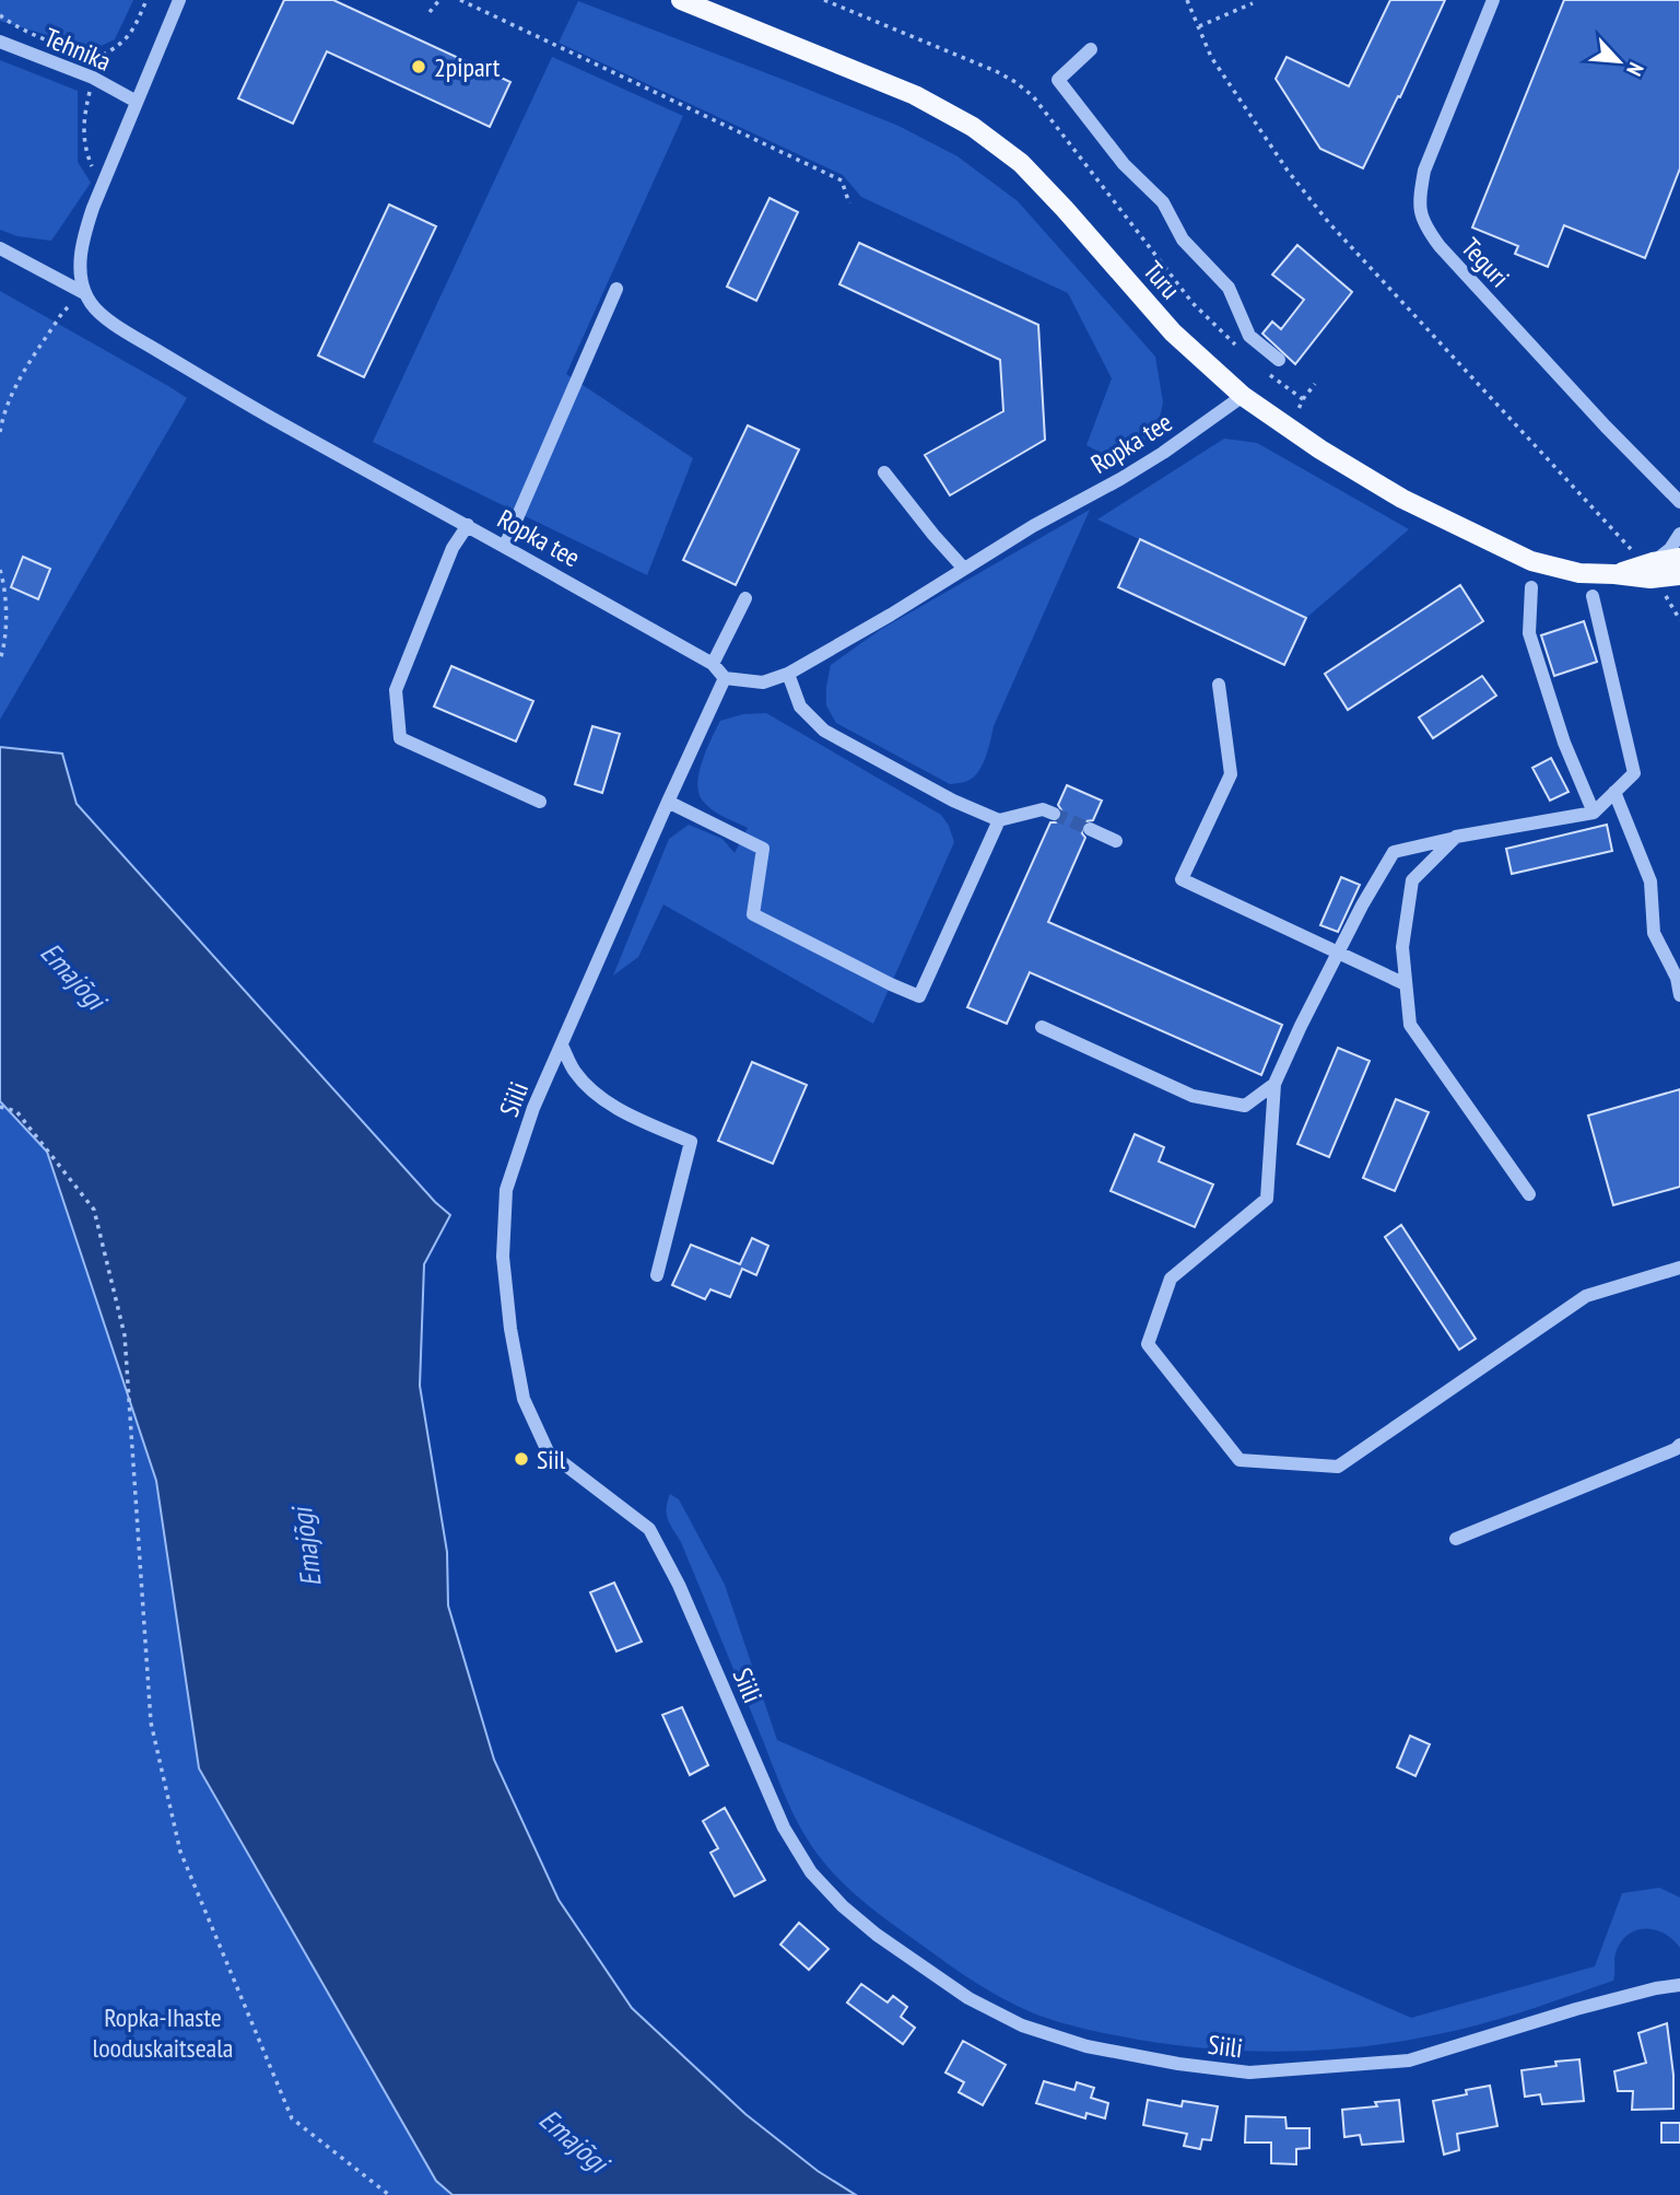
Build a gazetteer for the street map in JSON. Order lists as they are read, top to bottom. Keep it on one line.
{"streets":{"main road":["Turu"],"street":["Tehnika","Teguri","Ropka tee","Siili"]},"crossings":[["Turu","Ropka tee"],["Ropka tee","Siili"]],"water":["Emajõgi"],"parks":["Ropka-Ihaste looduskaitseala"],"places":["2pipart","Siil"],"north":"bottom right"}
